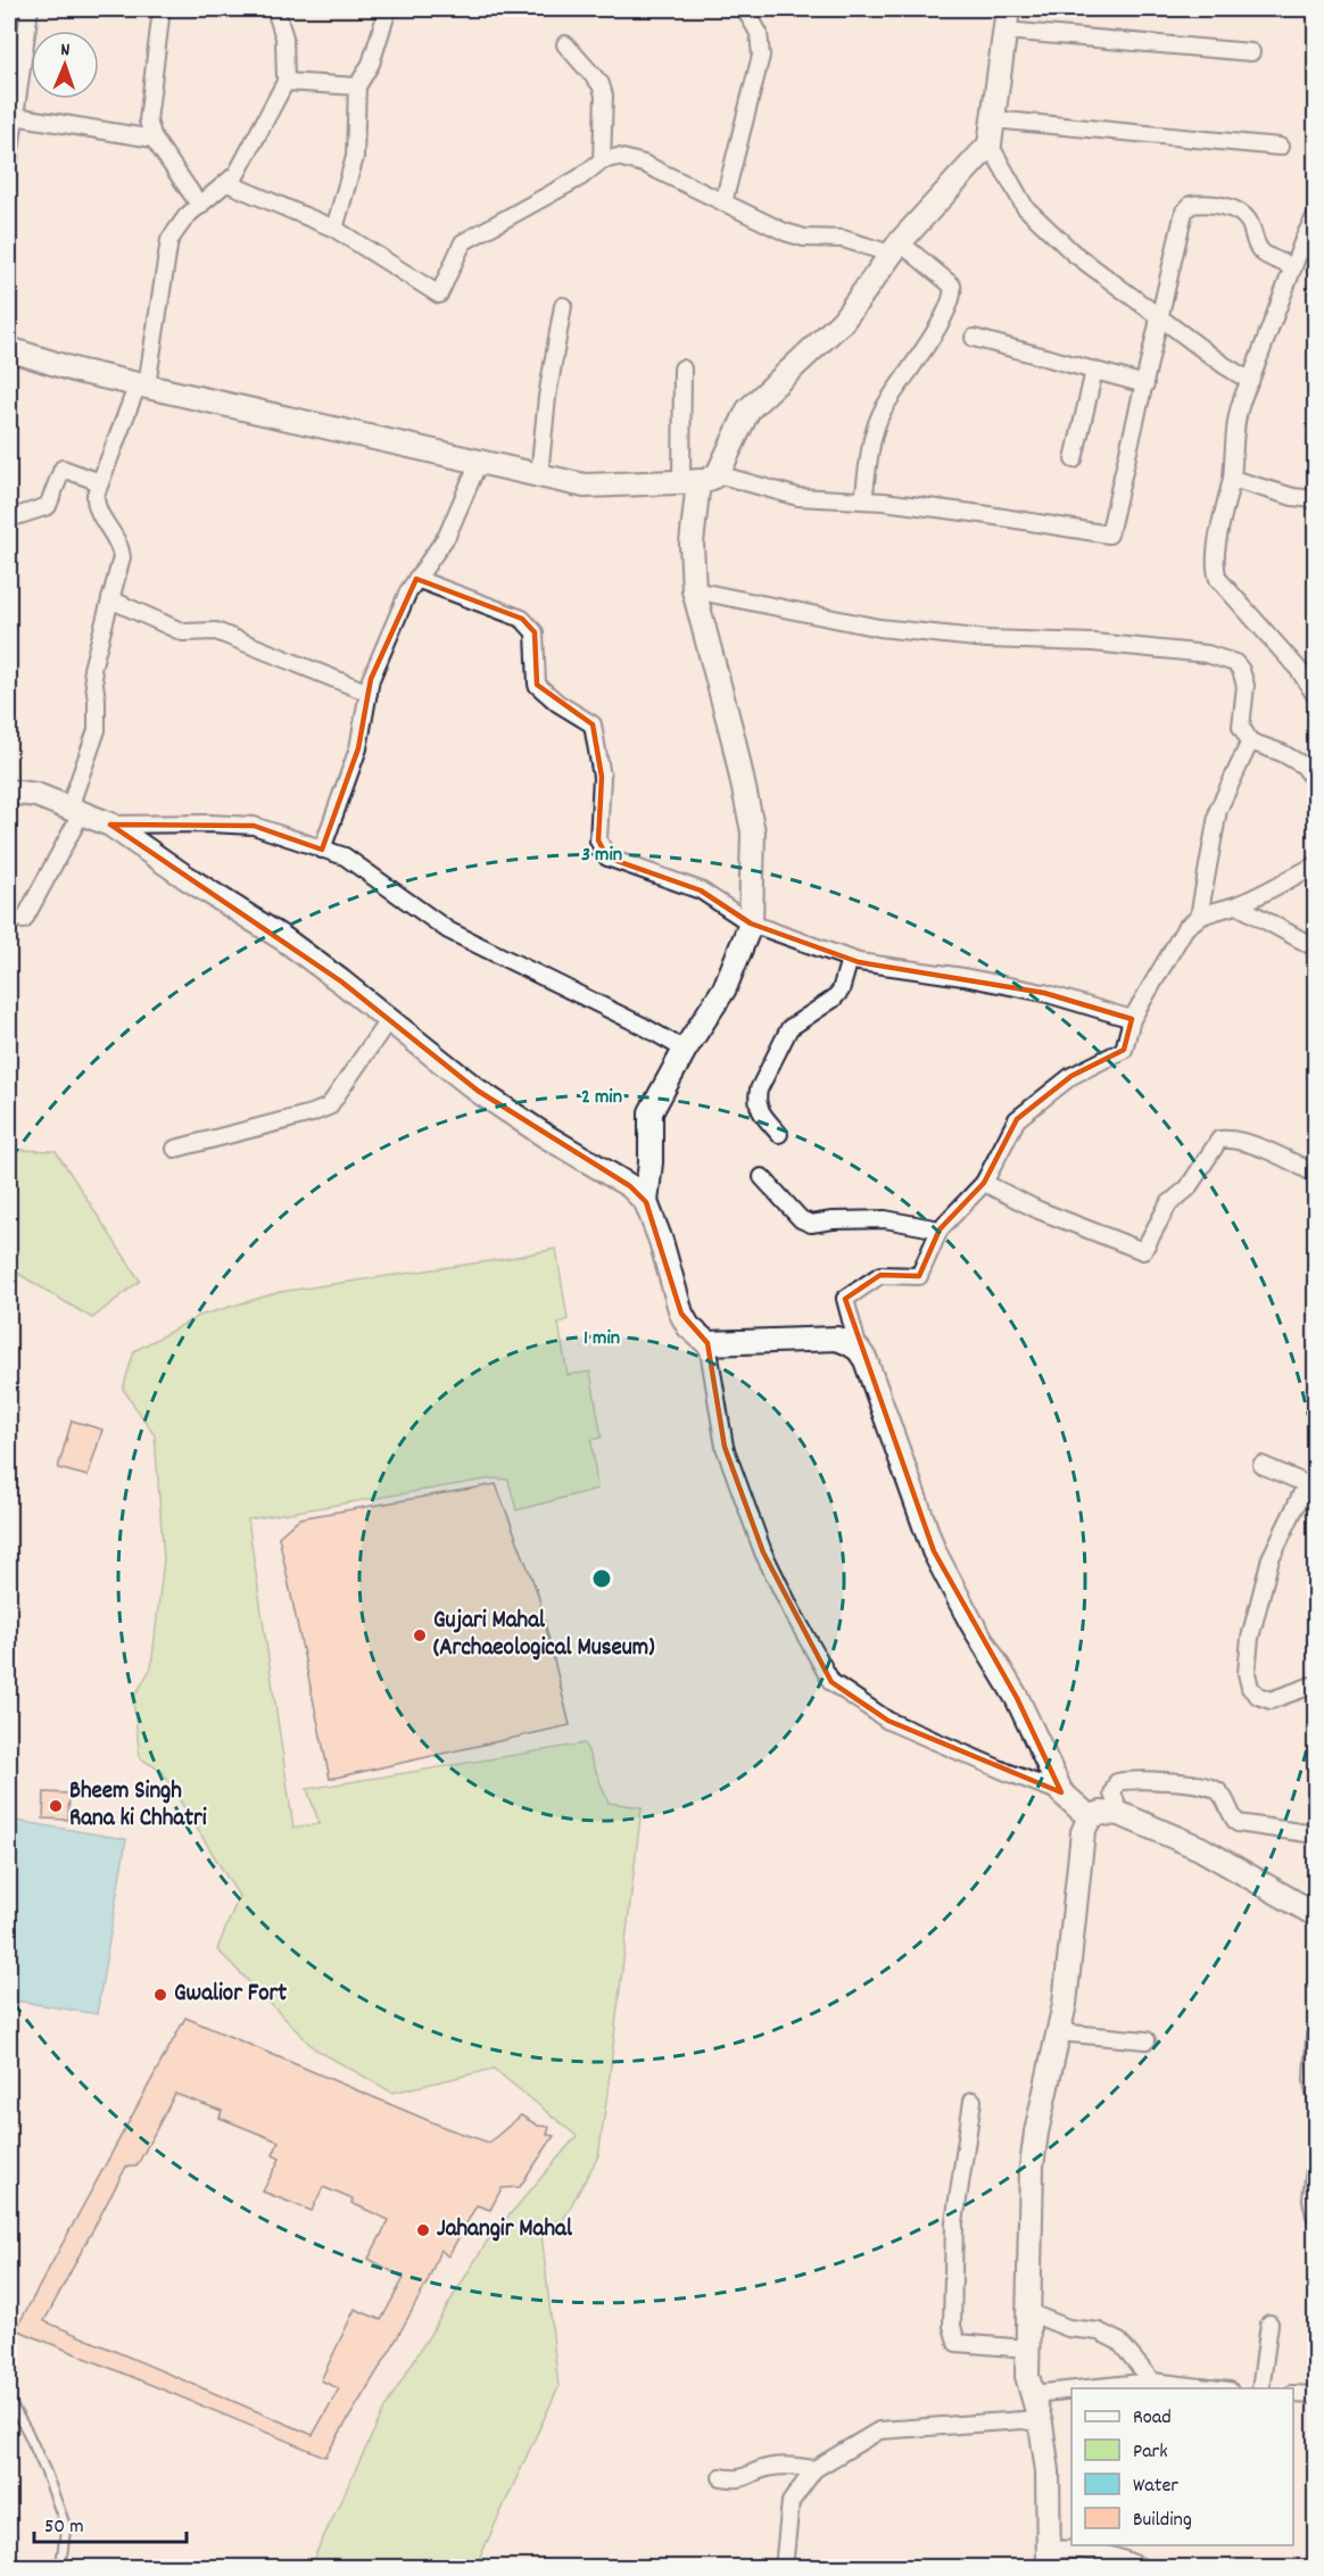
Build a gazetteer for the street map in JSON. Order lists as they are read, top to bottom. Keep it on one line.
{"places":["Gujari Mahal (Archaeological Museum)","Bheem Singh Rana ki Chhatri","Gwalior Fort","Jahangir Mahal"],"legend":["Road","Park","Water","Building"],"scale_bar":"50 m","north":"top","rings":["3 min","2 min","1 min"]}
